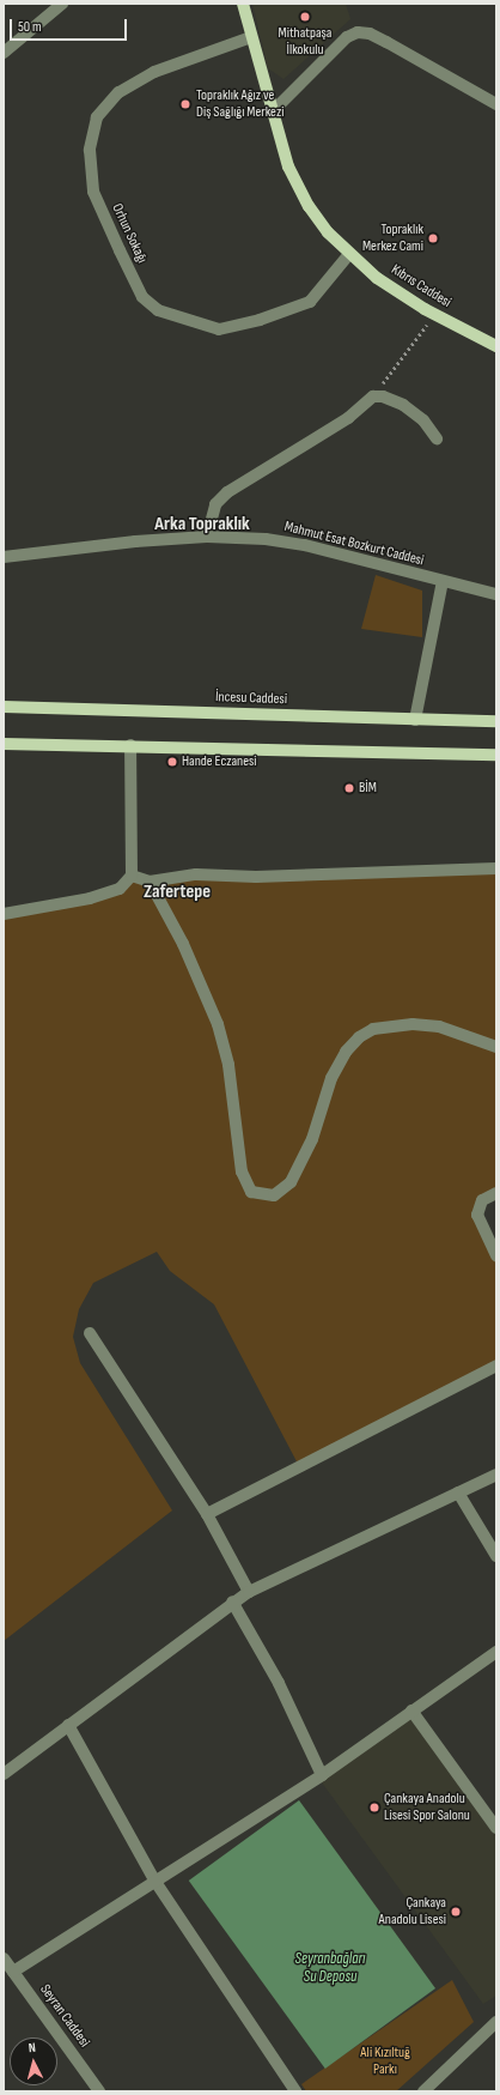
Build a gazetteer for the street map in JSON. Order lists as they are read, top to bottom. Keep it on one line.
{"streets":{"main road":["Kıbrıs Caddesi","İncesu Caddesi"],"street":["Orhun Sokağı","Mahmut Esat Bozkurt Caddesi","Seyran Caddesi"]},"crossings":[["Orhun Sokağı","Kıbrıs Caddesi"]],"districts":["Arka Topraklık","Zafertepe"],"water":["Seyranbağları Su Deposu"],"parks":["Ali Kızıltuğ Parkı"],"places":["Mithatpaşa İlkokulu","Topraklık Ağız ve Diş Sağlığı Merkezi","Topraklık Merkez Cami","Hande Eczanesi","BİM","Çankaya Anadolu Lisesi Spor Salonu","Çankaya Anadolu Lisesi"],"scale_bar":"50 m","north":"top"}
